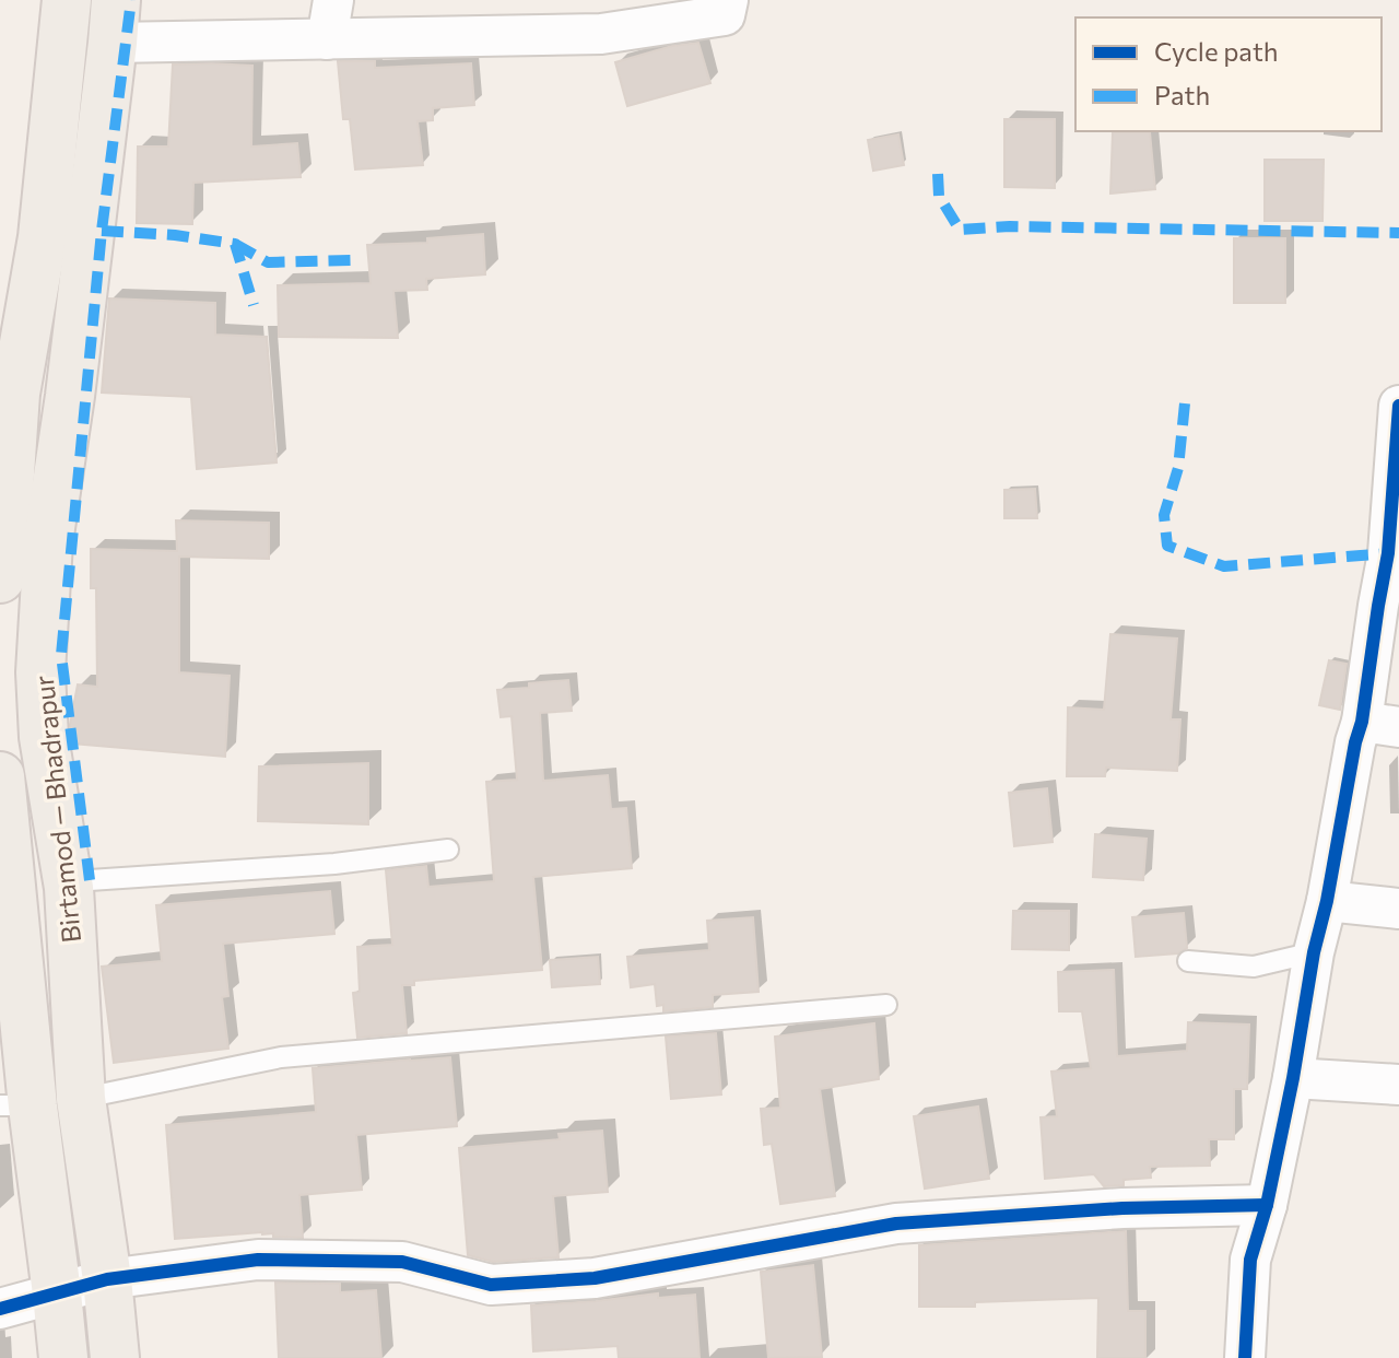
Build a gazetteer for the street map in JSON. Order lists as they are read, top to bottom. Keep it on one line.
{"streets":{"main road":["Birtamod — Bhadrapur"]},"legend":["Cycle path","Path"]}
